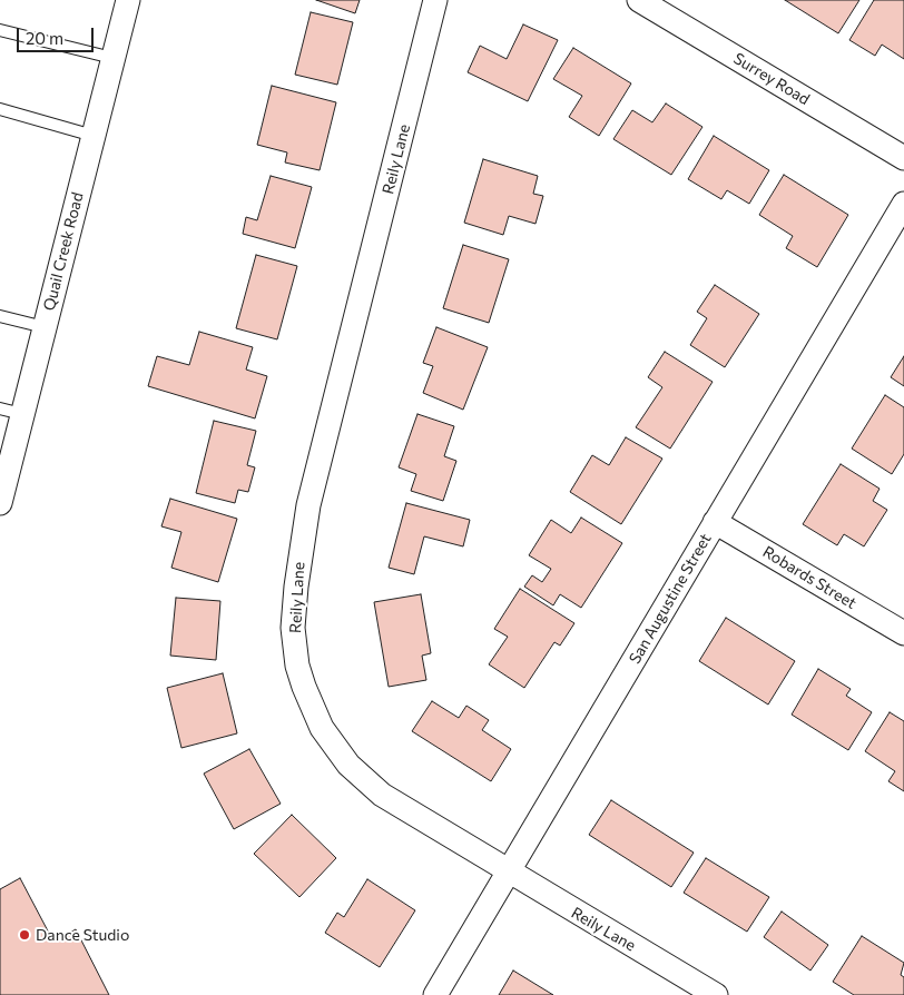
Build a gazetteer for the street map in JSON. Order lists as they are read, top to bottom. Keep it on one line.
{"streets":{"street":["Surrey Road","Reily Lane","Quail Creek Road","Robards Street","San Augustine Street"]},"crossings":[["Reily Lane","San Augustine Street"],["Robards Street","San Augustine Street"]],"places":["Dance Studio"],"scale_bar":"20 m"}
